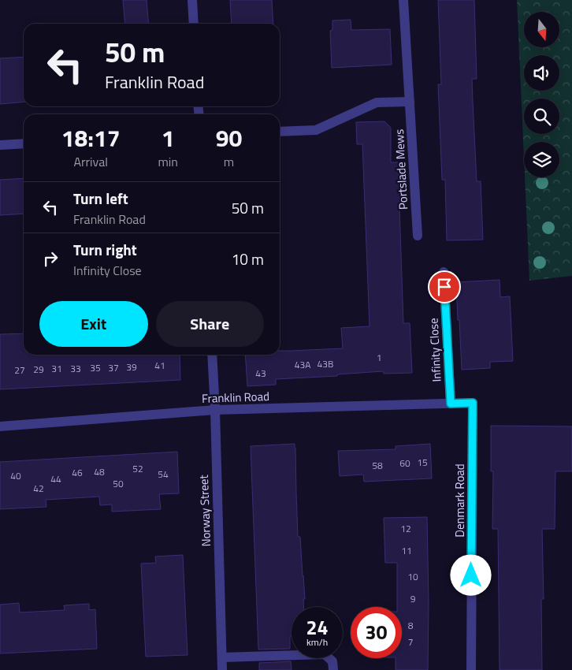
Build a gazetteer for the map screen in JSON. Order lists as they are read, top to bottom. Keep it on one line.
{"streets":{"street":["Portslade Mews","Infinity Close","Franklin Road","Denmark Road","Norway Street"]},"crossings":[["Infinity Close","Franklin Road"],["Franklin Road","Denmark Road"],["Franklin Road","Norway Street"]],"house_numbers":["1","43B","43A","41","39","35","37","31","33","29","27","43","15","60","58","52","48","46","54","40","44","50","42","12","11","10","9","8","7"],"north":"bottom","page":{"turn":["50 m","Franklin Road"],"eta":["18:17","Arrival","1","min","90","m"],"list":[{"name":"Turn left","note":"Franklin Road","value":"50 m"},{"name":"Turn right","note":"Infinity Close","value":"10 m"}],"buttons":["Exit","Share"],"speed":"24 km/h","limit":"30"}}
